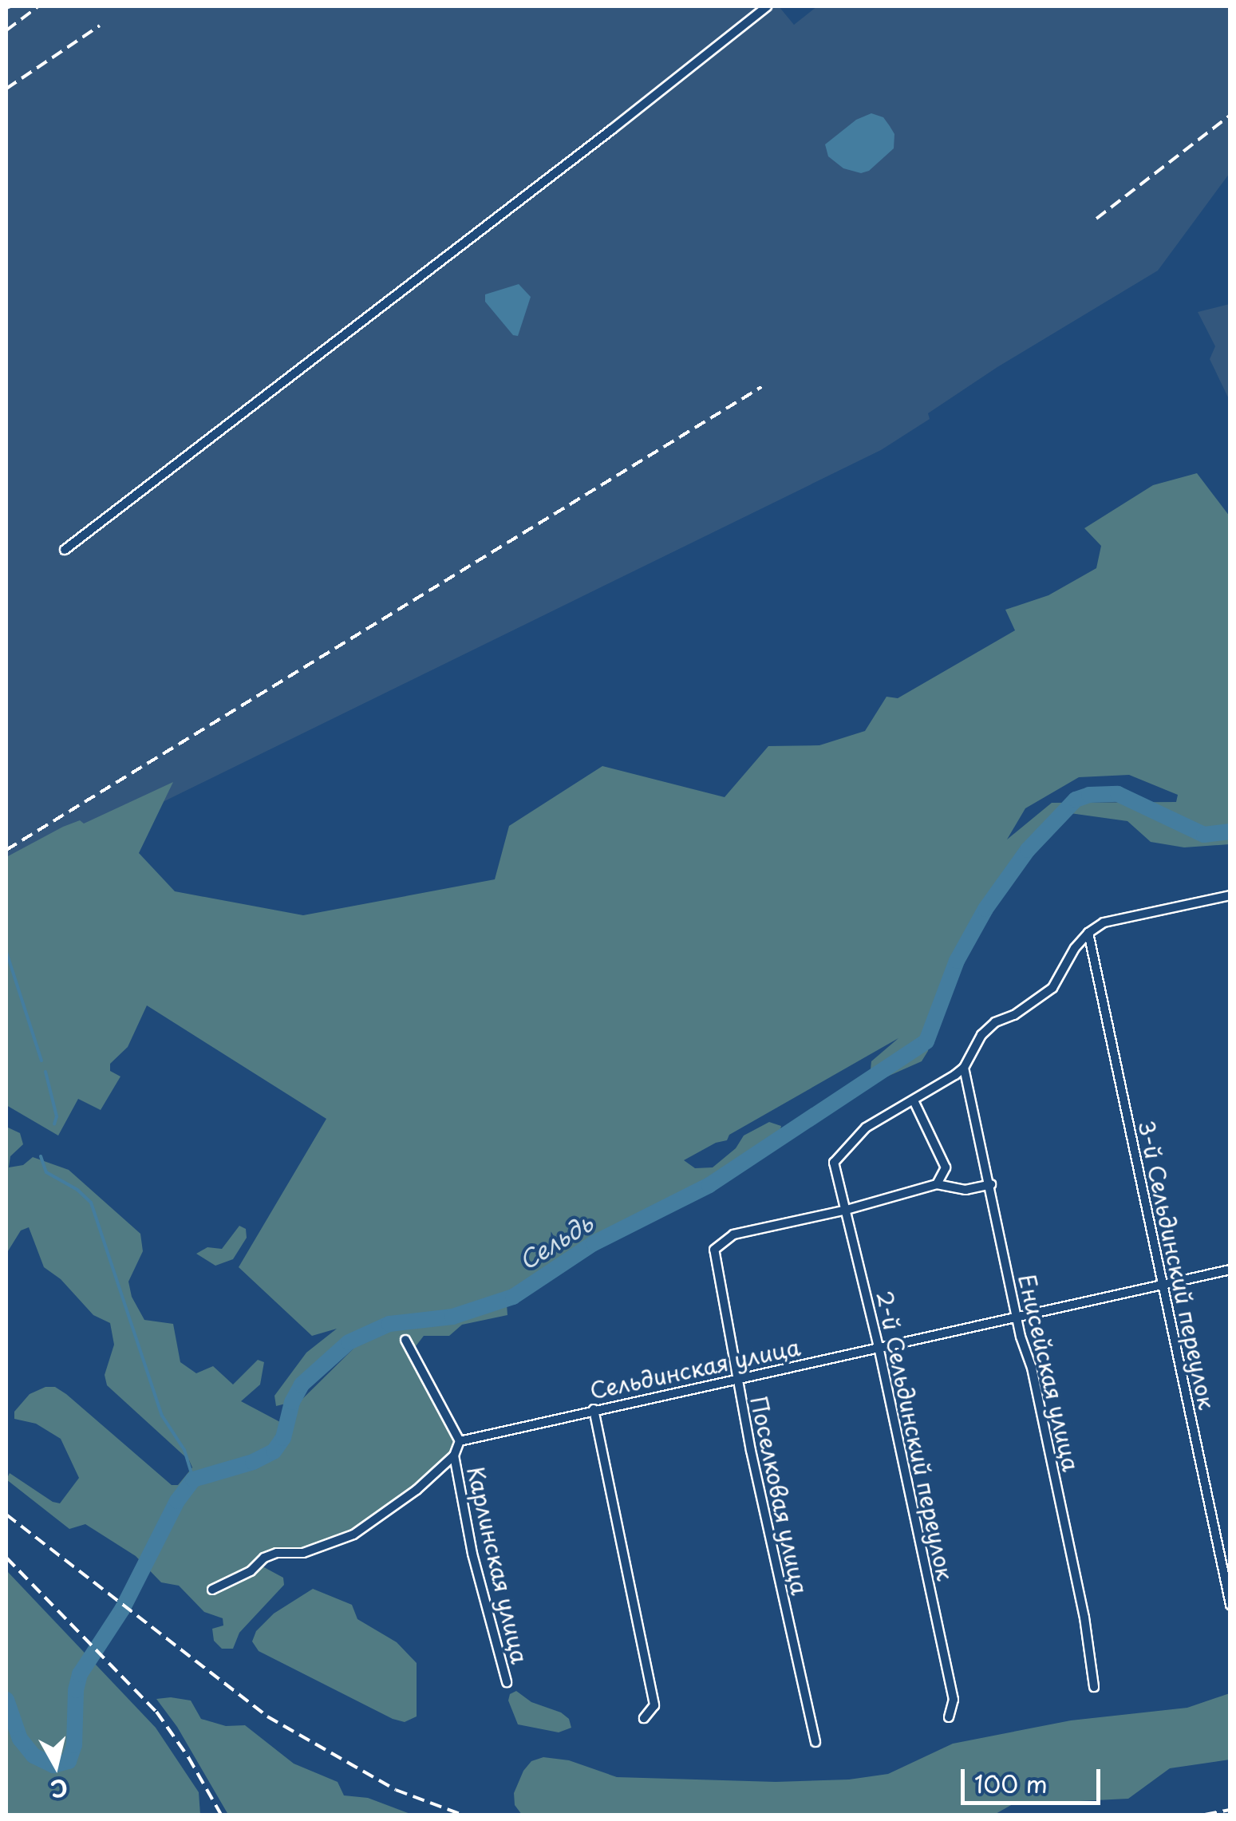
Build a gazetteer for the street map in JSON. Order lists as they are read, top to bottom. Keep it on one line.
{"streets":{"street":["3-й Сельдинский переулок","Сельдинская улица","Енисейская улица","2-й Сельдинский переулок","Поселковая улица","Карлинская улица"]},"crossings":[["3-й Сельдинский переулок","Сельдинская улица"],["Сельдинская улица","Енисейская улица"],["Сельдинская улица","2-й Сельдинский переулок"],["Сельдинская улица","Поселковая улица"],["2-й Сельдинский переулок","Поселковая улица"]],"water":["Сельдь"],"scale_bar":"100 m","north":"bottom"}
